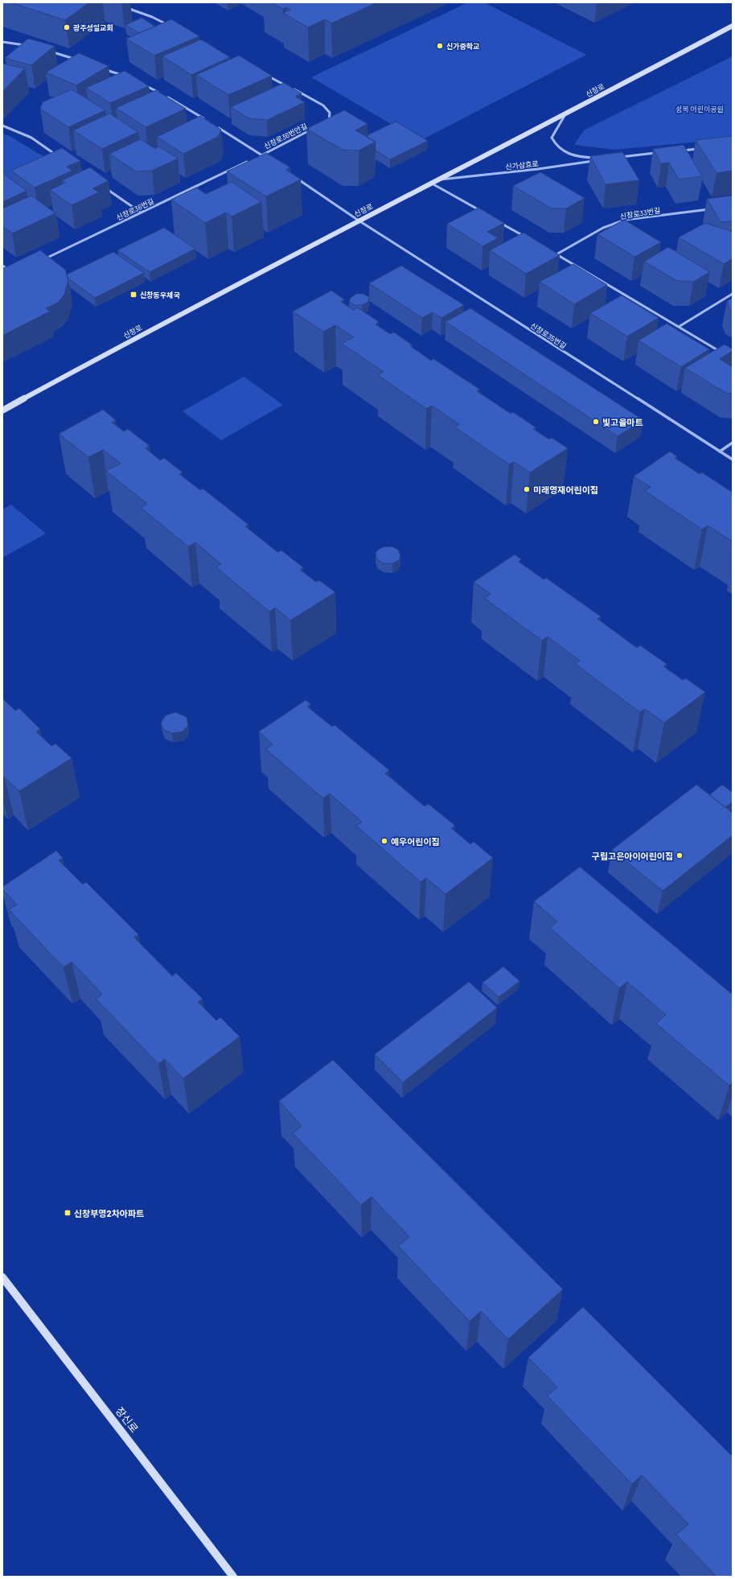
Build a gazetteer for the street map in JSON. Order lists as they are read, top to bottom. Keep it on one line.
{"streets":{"main road":["신창로","장신로"],"street":["신창로36번안길","신가삼효로","신창로36번길","신창로33번길","신창로35번길"]},"crossings":[["신창로","신가삼효로"],["신창로","신창로35번길"]],"parks":["쉼목 어린이공원"],"places":{"other":["광주성일교회","신가중학교","빛고을마트","미래영재어린이집","예우어린이집","구립고은아이어린이집"],"transit":["신창동우체국","신창부영2차아파트"]}}
